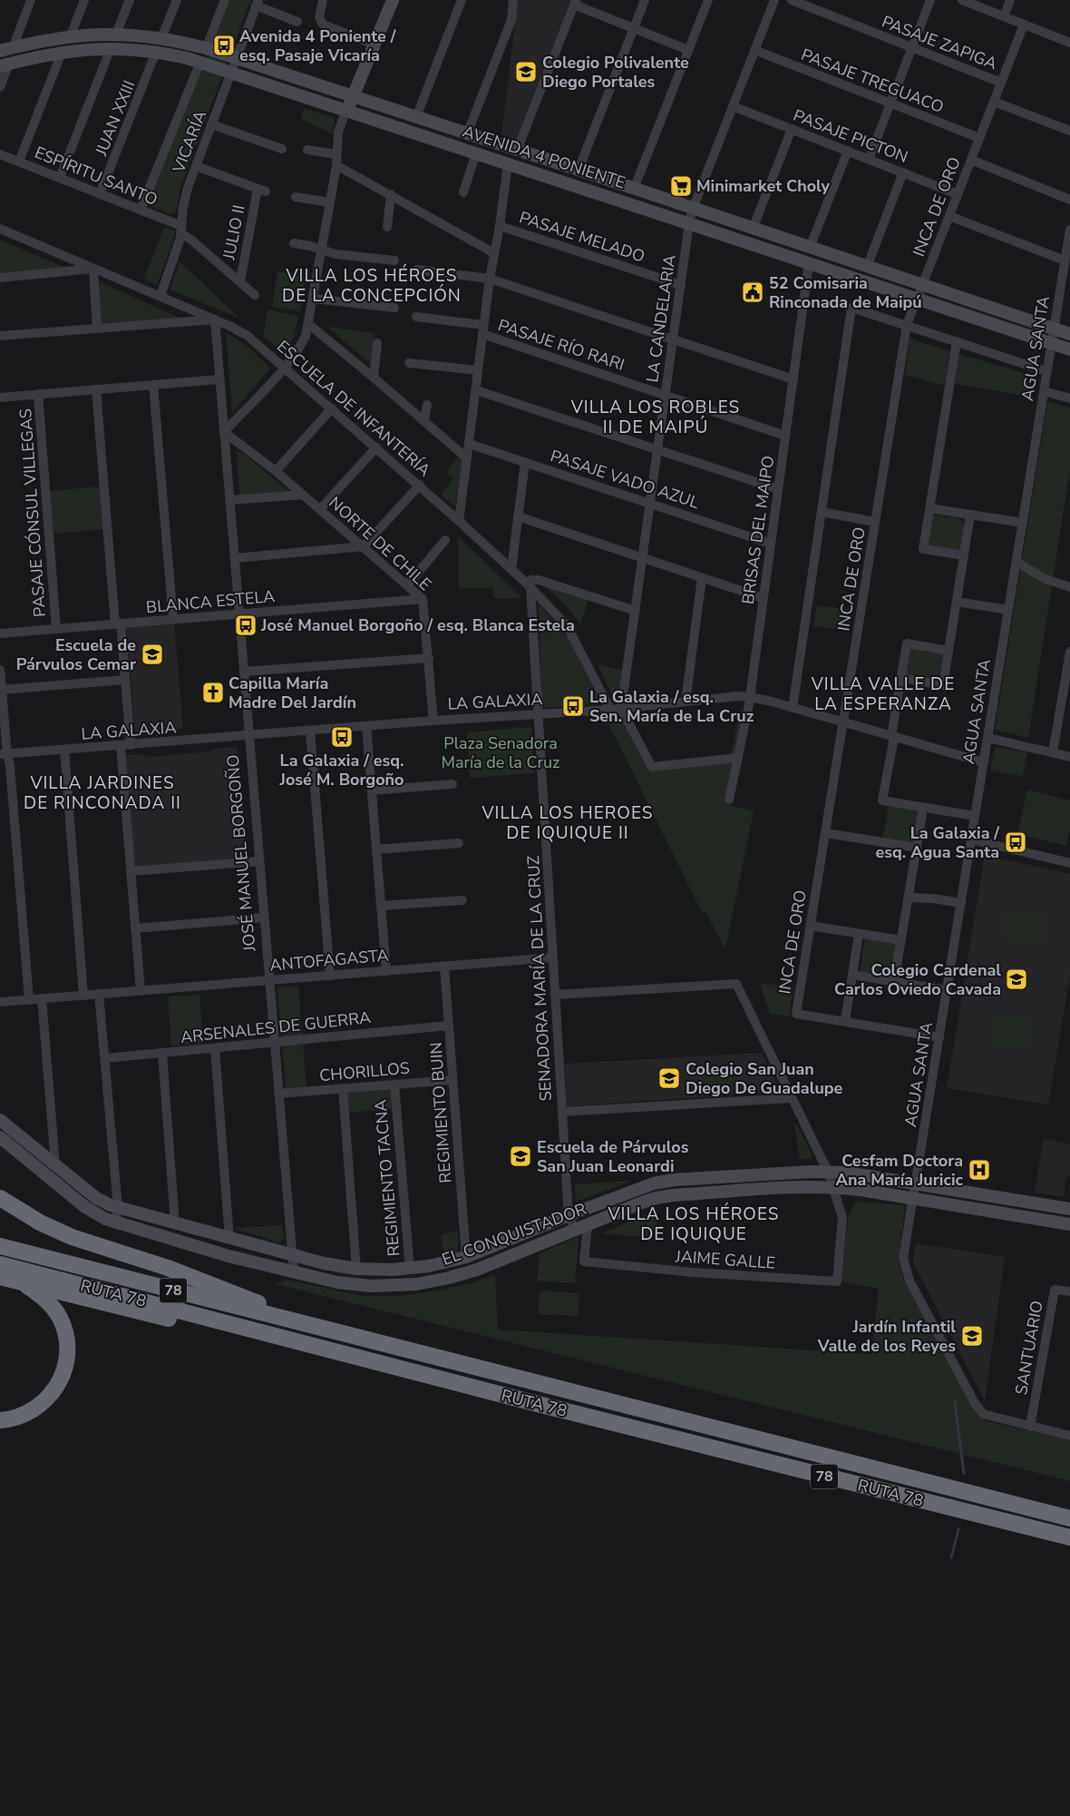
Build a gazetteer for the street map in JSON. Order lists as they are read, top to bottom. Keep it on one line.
{"streets":{"highway":["78","RUTA 78"],"street":["PASAJE ZAPIGA","PASAJE TREGUACO","JUAN XXIII","PASAJE PICTON","VICARÍA","AVENIDA 4 PONIENTE","ESPÍRITU SANTO","INCA DE ORO","JULIO II","PASAJE MELADO","LA CANDELARIA","PASAJE RÍO RARI","AGUA SANTA","ESCUELA DE INFANTERÍA","PASAJE VADO AZUL","PASAJE CÓNSUL VILLEGAS","BRISAS DEL MAIPO","NORTE DE CHILE","BLANCA ESTELA","LA GALAXIA","JOSÉ MANUEL BORGOÑO","ANTOFAGASTA","SENADORA MARÍA DE LA CRUZ","ARSENALES DE GUERRA","CHORILLOS","REGIMIENTO BUIN","REGIMIENTO TACNA","EL CONQUISTADOR","JAIME GALLE","SANTUARIO"]},"crossings":[["PASAJE ZAPIGA","INCA DE ORO"],["PASAJE TREGUACO","INCA DE ORO"],["PASAJE TREGUACO","LA CANDELARIA"],["JUAN XXIII","AVENIDA 4 PONIENTE"],["JUAN XXIII","ESPÍRITU SANTO"],["PASAJE PICTON","INCA DE ORO"],["PASAJE PICTON","LA CANDELARIA"],["VICARÍA","AVENIDA 4 PONIENTE"],["VICARÍA","ESPÍRITU SANTO"],["VICARÍA","JULIO II"],["VICARÍA","ESCUELA DE INFANTERÍA"],["AVENIDA 4 PONIENTE","INCA DE ORO"],["AVENIDA 4 PONIENTE","LA CANDELARIA"],["AVENIDA 4 PONIENTE","AGUA SANTA"],["AVENIDA 4 PONIENTE","BRISAS DEL MAIPO"],["ESPÍRITU SANTO","JULIO II"],["INCA DE ORO","AGUA SANTA"],["INCA DE ORO","LA GALAXIA"],["PASAJE MELADO","LA CANDELARIA"],["LA CANDELARIA","PASAJE RÍO RARI"],["LA CANDELARIA","PASAJE VADO AZUL"],["LA CANDELARIA","LA GALAXIA"],["PASAJE RÍO RARI","BRISAS DEL MAIPO"],["AGUA SANTA","LA GALAXIA"],["AGUA SANTA","EL CONQUISTADOR"],["AGUA SANTA","SANTUARIO"],["ESCUELA DE INFANTERÍA","LA GALAXIA"],["ESCUELA DE INFANTERÍA","JOSÉ MANUEL BORGOÑO"],["ESCUELA DE INFANTERÍA","SENADORA MARÍA DE LA CRUZ"],["PASAJE VADO AZUL","BRISAS DEL MAIPO"],["PASAJE CÓNSUL VILLEGAS","BLANCA ESTELA"],["BRISAS DEL MAIPO","LA GALAXIA"],["NORTE DE CHILE","BLANCA ESTELA"],["NORTE DE CHILE","LA GALAXIA"],["NORTE DE CHILE","JOSÉ MANUEL BORGOÑO"],["BLANCA ESTELA","JOSÉ MANUEL BORGOÑO"],["LA GALAXIA","JOSÉ MANUEL BORGOÑO"],["LA GALAXIA","SENADORA MARÍA DE LA CRUZ"],["JOSÉ MANUEL BORGOÑO","ANTOFAGASTA"],["JOSÉ MANUEL BORGOÑO","ARSENALES DE GUERRA"],["JOSÉ MANUEL BORGOÑO","CHORILLOS"],["JOSÉ MANUEL BORGOÑO","EL CONQUISTADOR"],["ANTOFAGASTA","SENADORA MARÍA DE LA CRUZ"],["ANTOFAGASTA","REGIMIENTO BUIN"],["SENADORA MARÍA DE LA CRUZ","EL CONQUISTADOR"],["ARSENALES DE GUERRA","REGIMIENTO BUIN"],["CHORILLOS","REGIMIENTO BUIN"],["CHORILLOS","REGIMIENTO TACNA"],["REGIMIENTO BUIN","EL CONQUISTADOR"],["REGIMIENTO TACNA","EL CONQUISTADOR"],["EL CONQUISTADOR","JAIME GALLE"]],"districts":["VILLA LOS HÉROES DE LA CONCEPCIÓN","VILLA LOS ROBLES II DE MAIPÚ","VILLA VALLE DE LA ESPERANZA","VILLA JARDINES DE RINCONADA II","VILLA LOS HEROES DE IQUIQUE II","VILLA LOS HÉROES DE IQUIQUE"],"parks":["Plaza Senadora María de la Cruz"],"places":{"bus stop":["Avenida 4 Poniente / esq. Pasaje Vicaría","José Manuel Borgoño / esq. Blanca Estela","La Galaxia / esq. Sen. María de La Cruz","La Galaxia / esq. José M. Borgoño","La Galaxia / esq. Agua Santa"],"school or university":["Colegio Polivalente Diego Portales","Escuela de Párvulos Cemar","Colegio Cardenal Carlos Oviedo Cavada","Colegio San Juan Diego De Guadalupe","Escuela de Párvulos San Juan Leonardi","Jardín Infantil Valle de los Reyes"],"supermarket":["Minimarket Choly"],"public building":["52 Comisaria Rinconada de Maipú"],"church":["Capilla María Madre Del Jardín"],"hospital":["Cesfam Doctora Ana María Juricic"]}}
